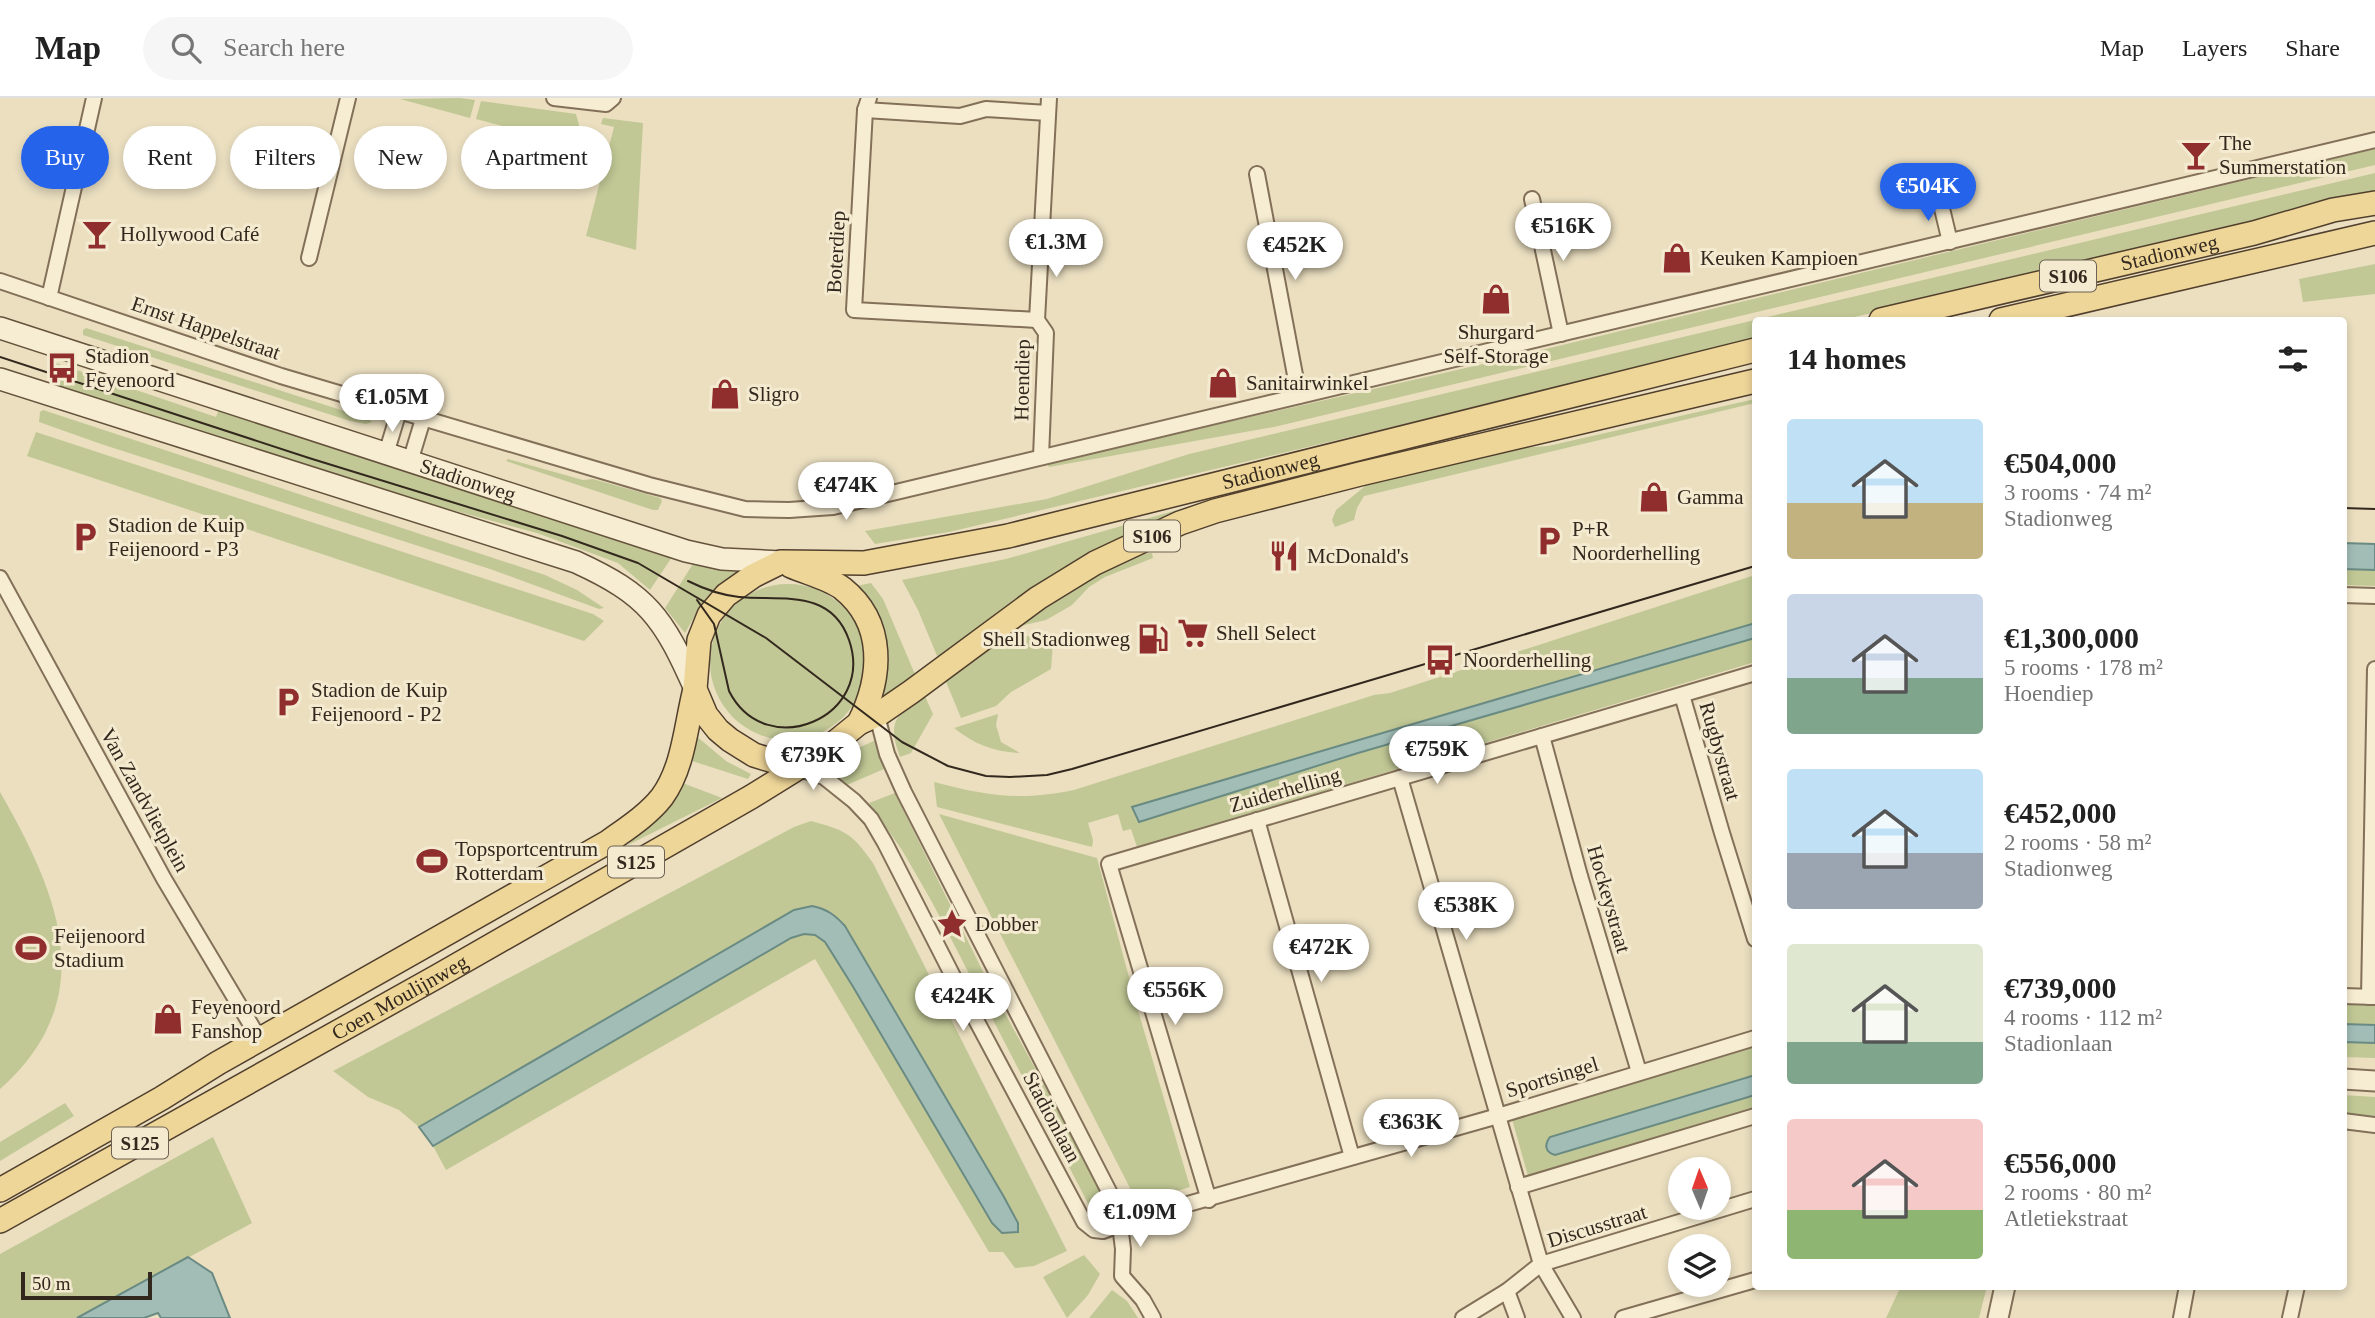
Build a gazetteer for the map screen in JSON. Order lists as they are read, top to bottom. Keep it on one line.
{"streets":{"main road":["Stadionweg","S106","S125","Coen Moulijnweg"],"street":["Boterdiep","Ernst Happelstraat","Hoendiep","Rugbystraat","Zuiderhelling","Van Zandvlietplein","Hockeystraat","Sportsingel","Stadionlaan","Discusstraat"]},"crossings":[["Boterdiep","Hoendiep"],["Stadionweg","Coen Moulijnweg"],["Stadionweg","Stadionlaan"],["Ernst Happelstraat","Hoendiep"],["Rugbystraat","Zuiderhelling"],["Zuiderhelling","Hockeystraat"],["Zuiderhelling","Sportsingel"],["Van Zandvlietplein","Coen Moulijnweg"],["Hockeystraat","Sportsingel"],["Coen Moulijnweg","Stadionlaan"],["Sportsingel","Stadionlaan"]],"places":{"bar":["The Summerstation","Hollywood Café"],"shop":["Keuken Kampioen","Shurgard Self-Storage","Sanitairwinkel","Sligro","Gamma","Feyenoord Fanshop"],"bus stop":["Stadion Feyenoord","Noorderhelling"],"parking":["Stadion de Kuip Feijenoord - P3","P+R Noorderhelling","Stadion de Kuip Feijenoord - P2"],"restaurant":["McDonald's"],"supermarket":["Shell Select"],"fuel station":["Shell Stadionweg"],"sports":["Topsportcentrum Rotterdam","Feijenoord Stadium"],"place":["Dobber"]},"scale_bar":"50 m","north":"top","page":{"header":"Map","search":"Search here","nav":["Map","Layers","Share"],"chip":["Buy","Rent","Filters","New","Apartment"],"price":["€504K","€516K","€1.3M","€452K","€1.05M","€474K","€759K","€739K","€538K","€472K","€556K","€424K","€363K","€1.09M"],"heading":"14 homes","list":[{"name":"€504,000","note":"3 rooms · 74 m² · Stadionweg"},{"name":"€1,300,000","note":"5 rooms · 178 m² · Hoendiep"},{"name":"€452,000","note":"2 rooms · 58 m² · Stadionweg"},{"name":"€739,000","note":"4 rooms · 112 m² · Stadionlaan"},{"name":"€556,000","note":"2 rooms · 80 m² · Atletiekstraat"}],"scale":"50 m"}}
